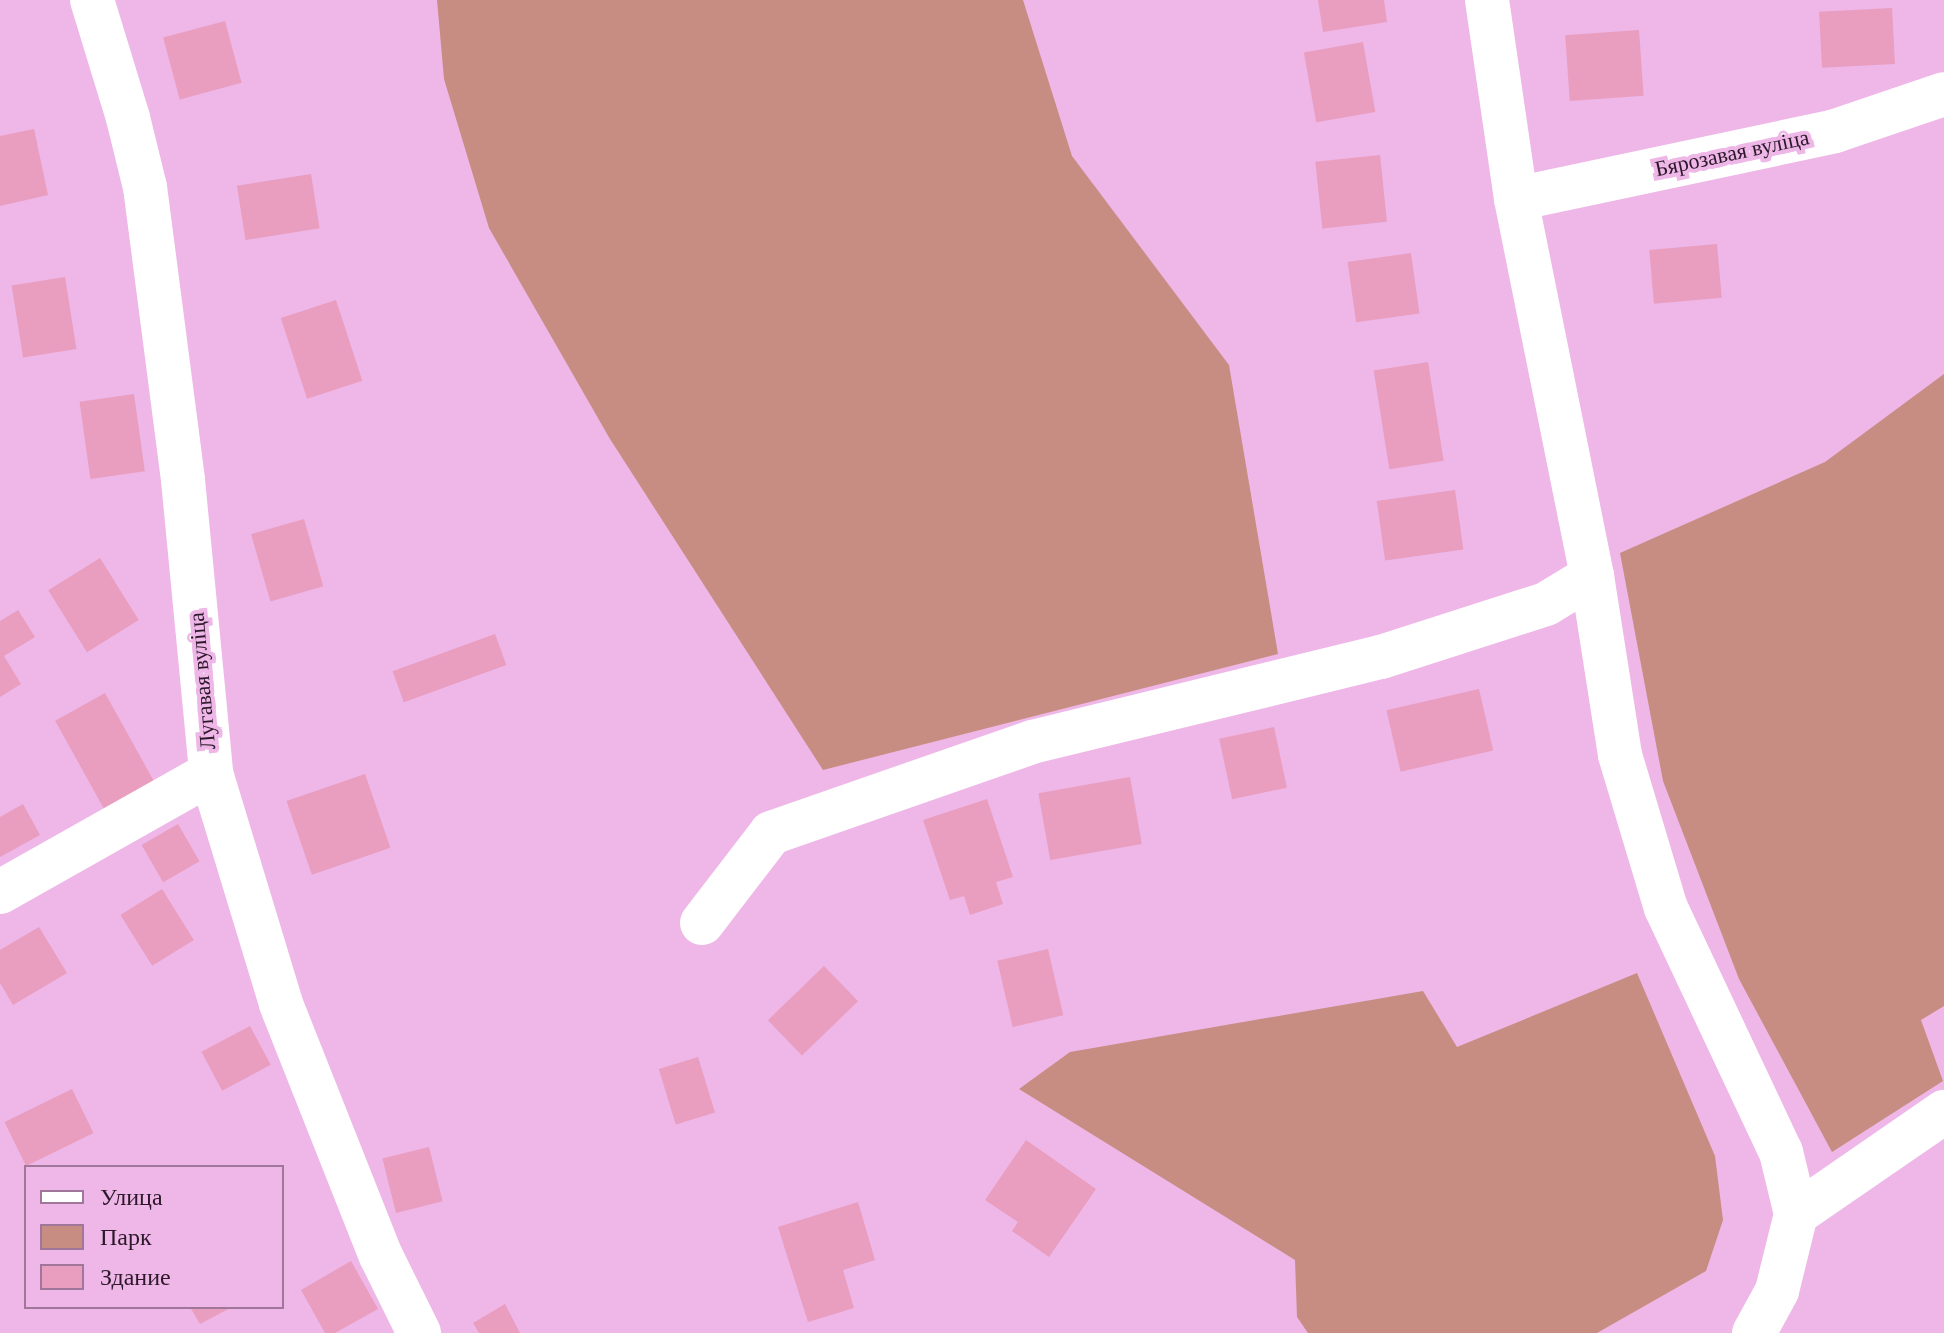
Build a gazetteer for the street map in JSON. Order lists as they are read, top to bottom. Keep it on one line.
{"streets":{"street":["Бярозавая вуліца","Лугавая вуліца"]},"legend":["Улица","Парк","Здание"]}
